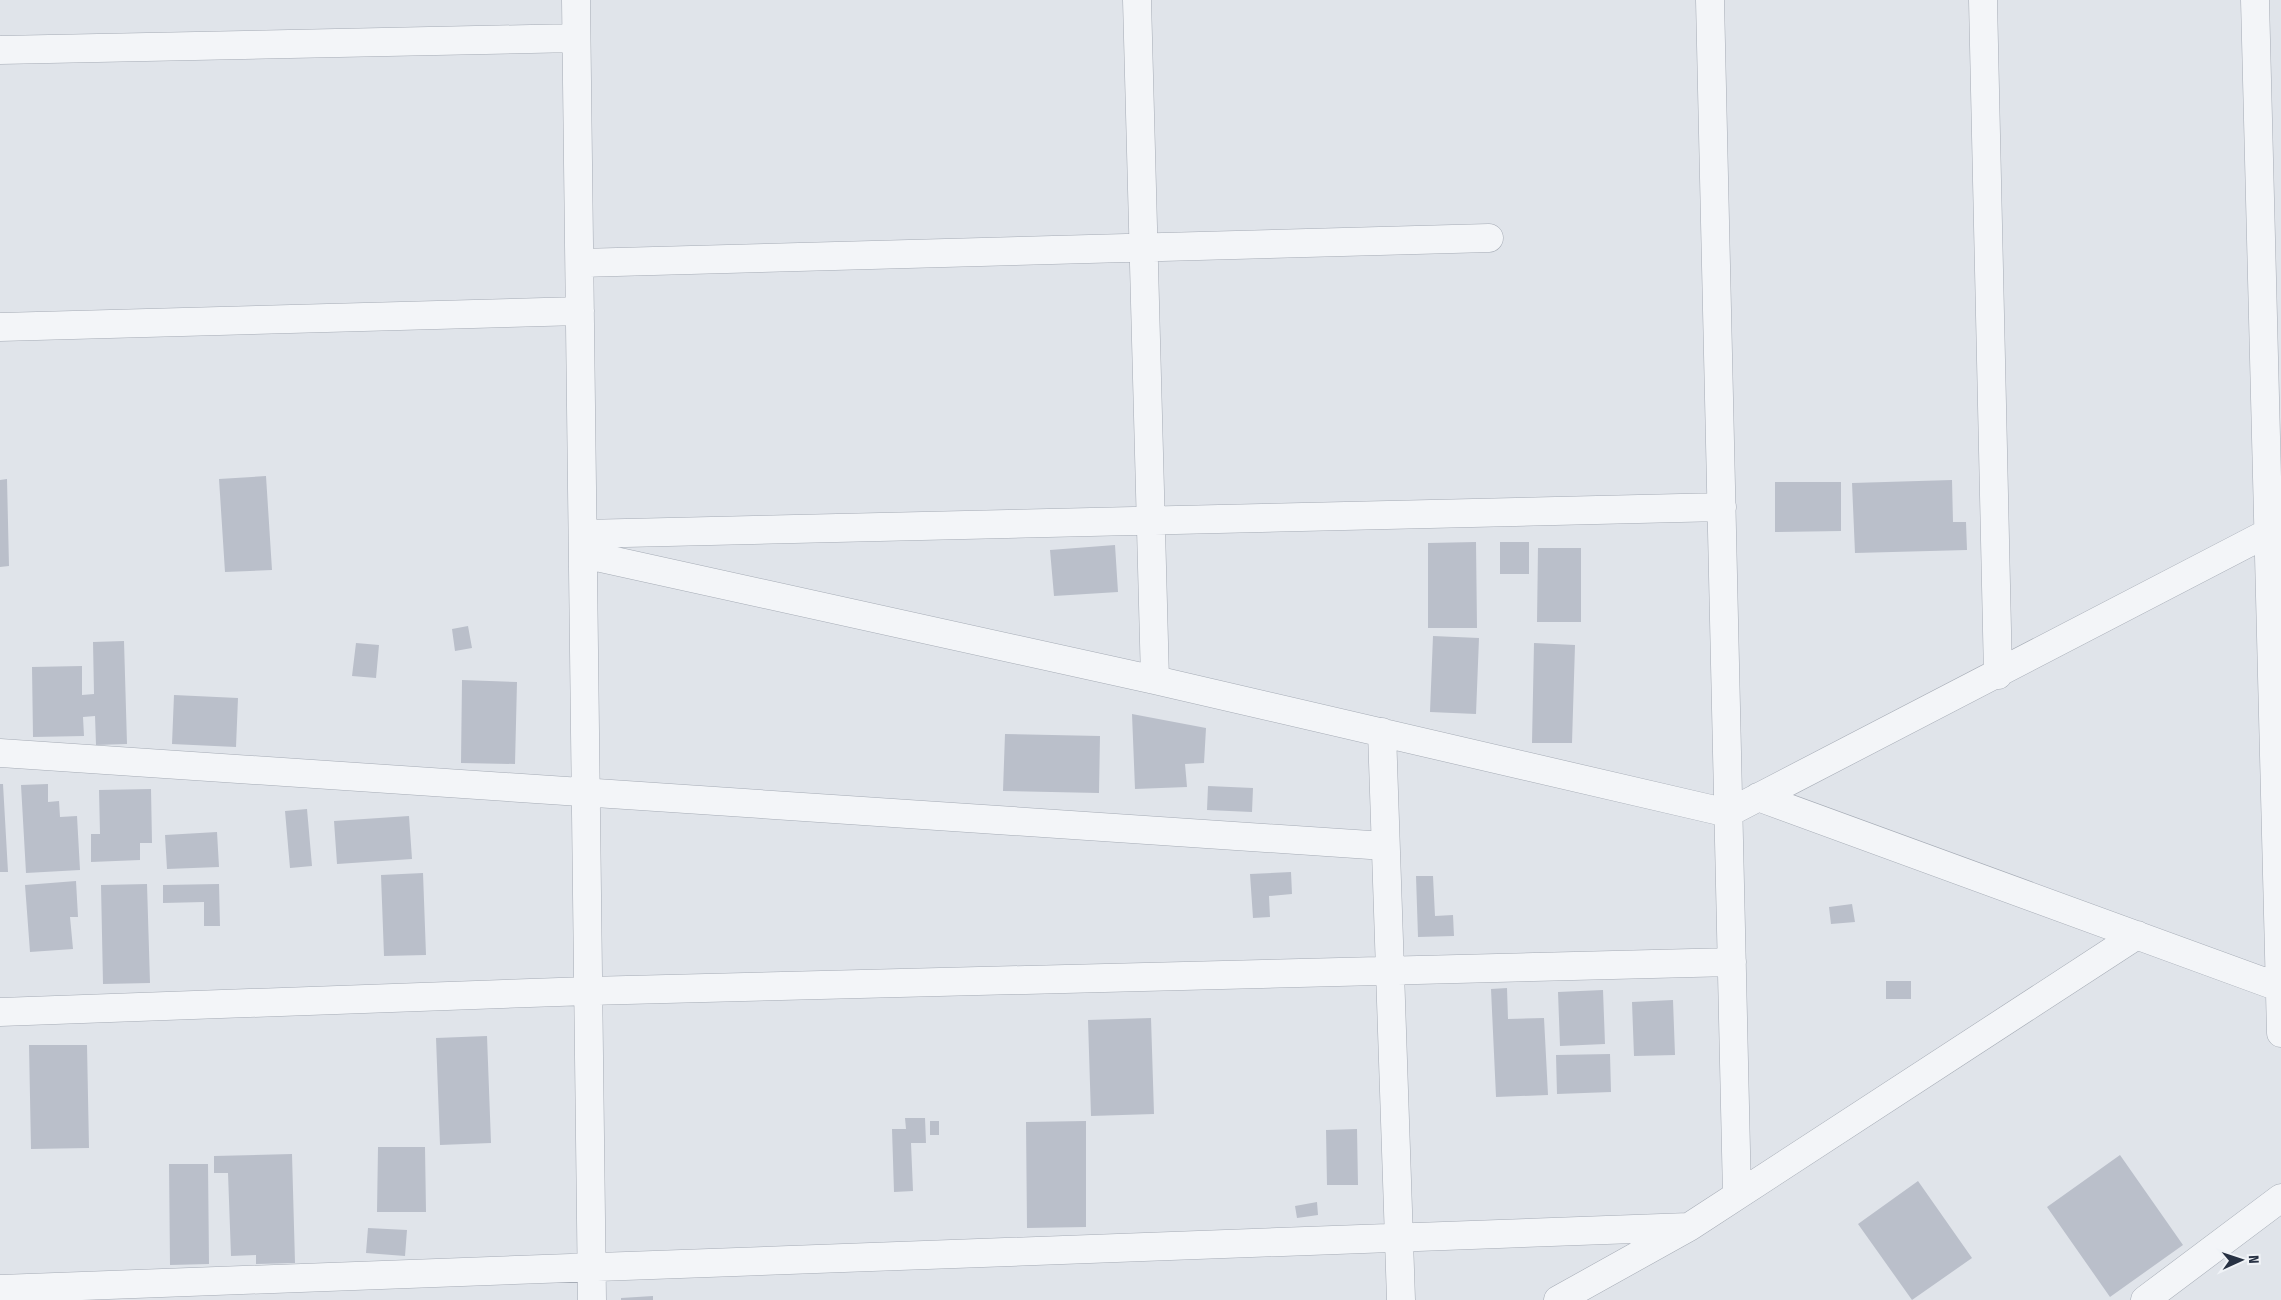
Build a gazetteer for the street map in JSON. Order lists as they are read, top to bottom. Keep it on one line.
{"north":"right"}
